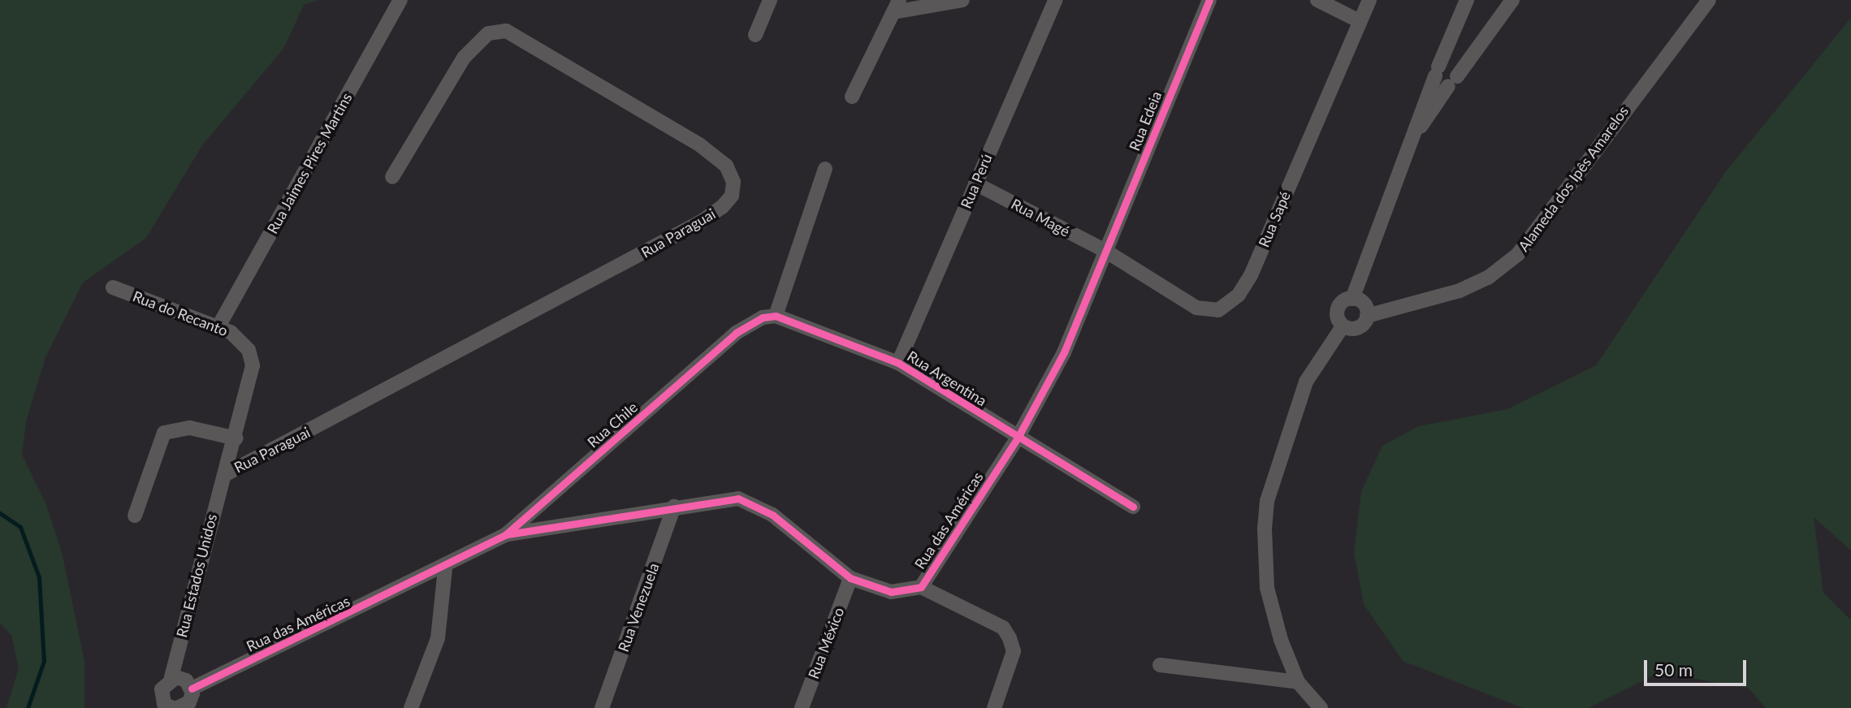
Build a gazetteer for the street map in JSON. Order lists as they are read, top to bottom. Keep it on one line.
{"streets":{"street":["Rua Edeia","Rua Jaimes Pires Martins","Alameda dos Ipês Amarelos","Rua Perú","Rua Magé","Rua Sapé","Rua Paraguai","Rua do Recanto","Rua Argentina","Rua Chile","Rua das Américas","Rua Estados Unidos","Rua Venezuela","Rua México"]},"crossings":[["Rua Edeia","Rua Magé"],["Rua Edeia","Rua Sapé"],["Rua Edeia","Rua das Américas"],["Rua Jaimes Pires Martins","Rua do Recanto"],["Rua Perú","Rua Magé"],["Rua Perú","Rua Argentina"],["Rua Magé","Rua Sapé"],["Rua Magé","Rua das Américas"],["Rua Sapé","Rua das Américas"],["Rua Paraguai","Rua do Recanto"],["Rua Paraguai","Rua Estados Unidos"],["Rua do Recanto","Rua Estados Unidos"],["Rua Argentina","Rua Chile"],["Rua Argentina","Rua das Américas"],["Rua Chile","Rua das Américas"],["Rua das Américas","Rua Estados Unidos"],["Rua das Américas","Rua Venezuela"],["Rua das Américas","Rua México"]],"scale_bar":"50 m"}
